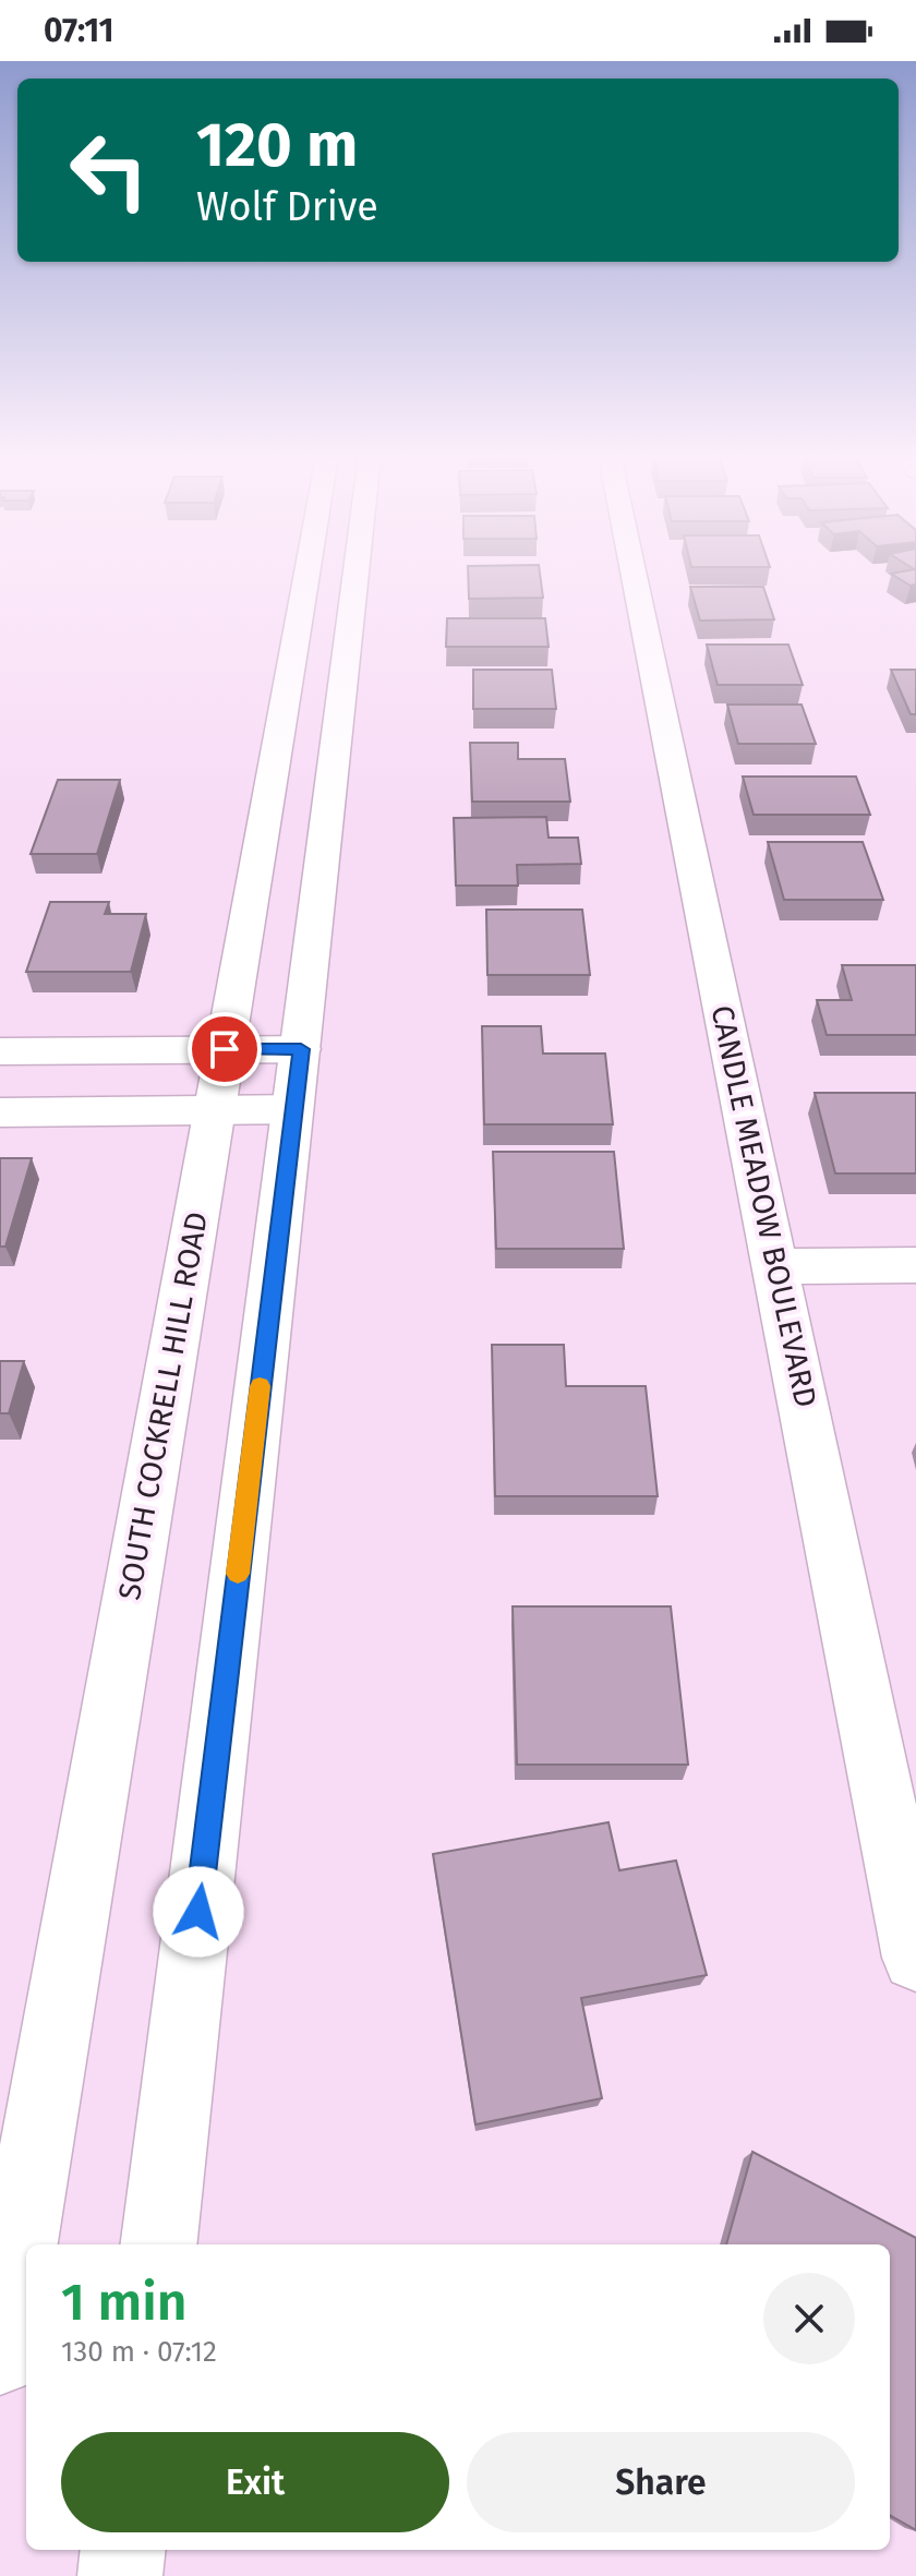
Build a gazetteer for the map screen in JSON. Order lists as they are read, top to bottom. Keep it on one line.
{"streets":{"main road":["CANDLE MEADOW BOULEVARD","SOUTH COCKRELL HILL ROAD"]},"page":{"status":"07:11","turn":["120 m","Wolf Drive"],"heading":["1 min","130 m · 07:12"],"buttons":["Exit","Share"]}}
